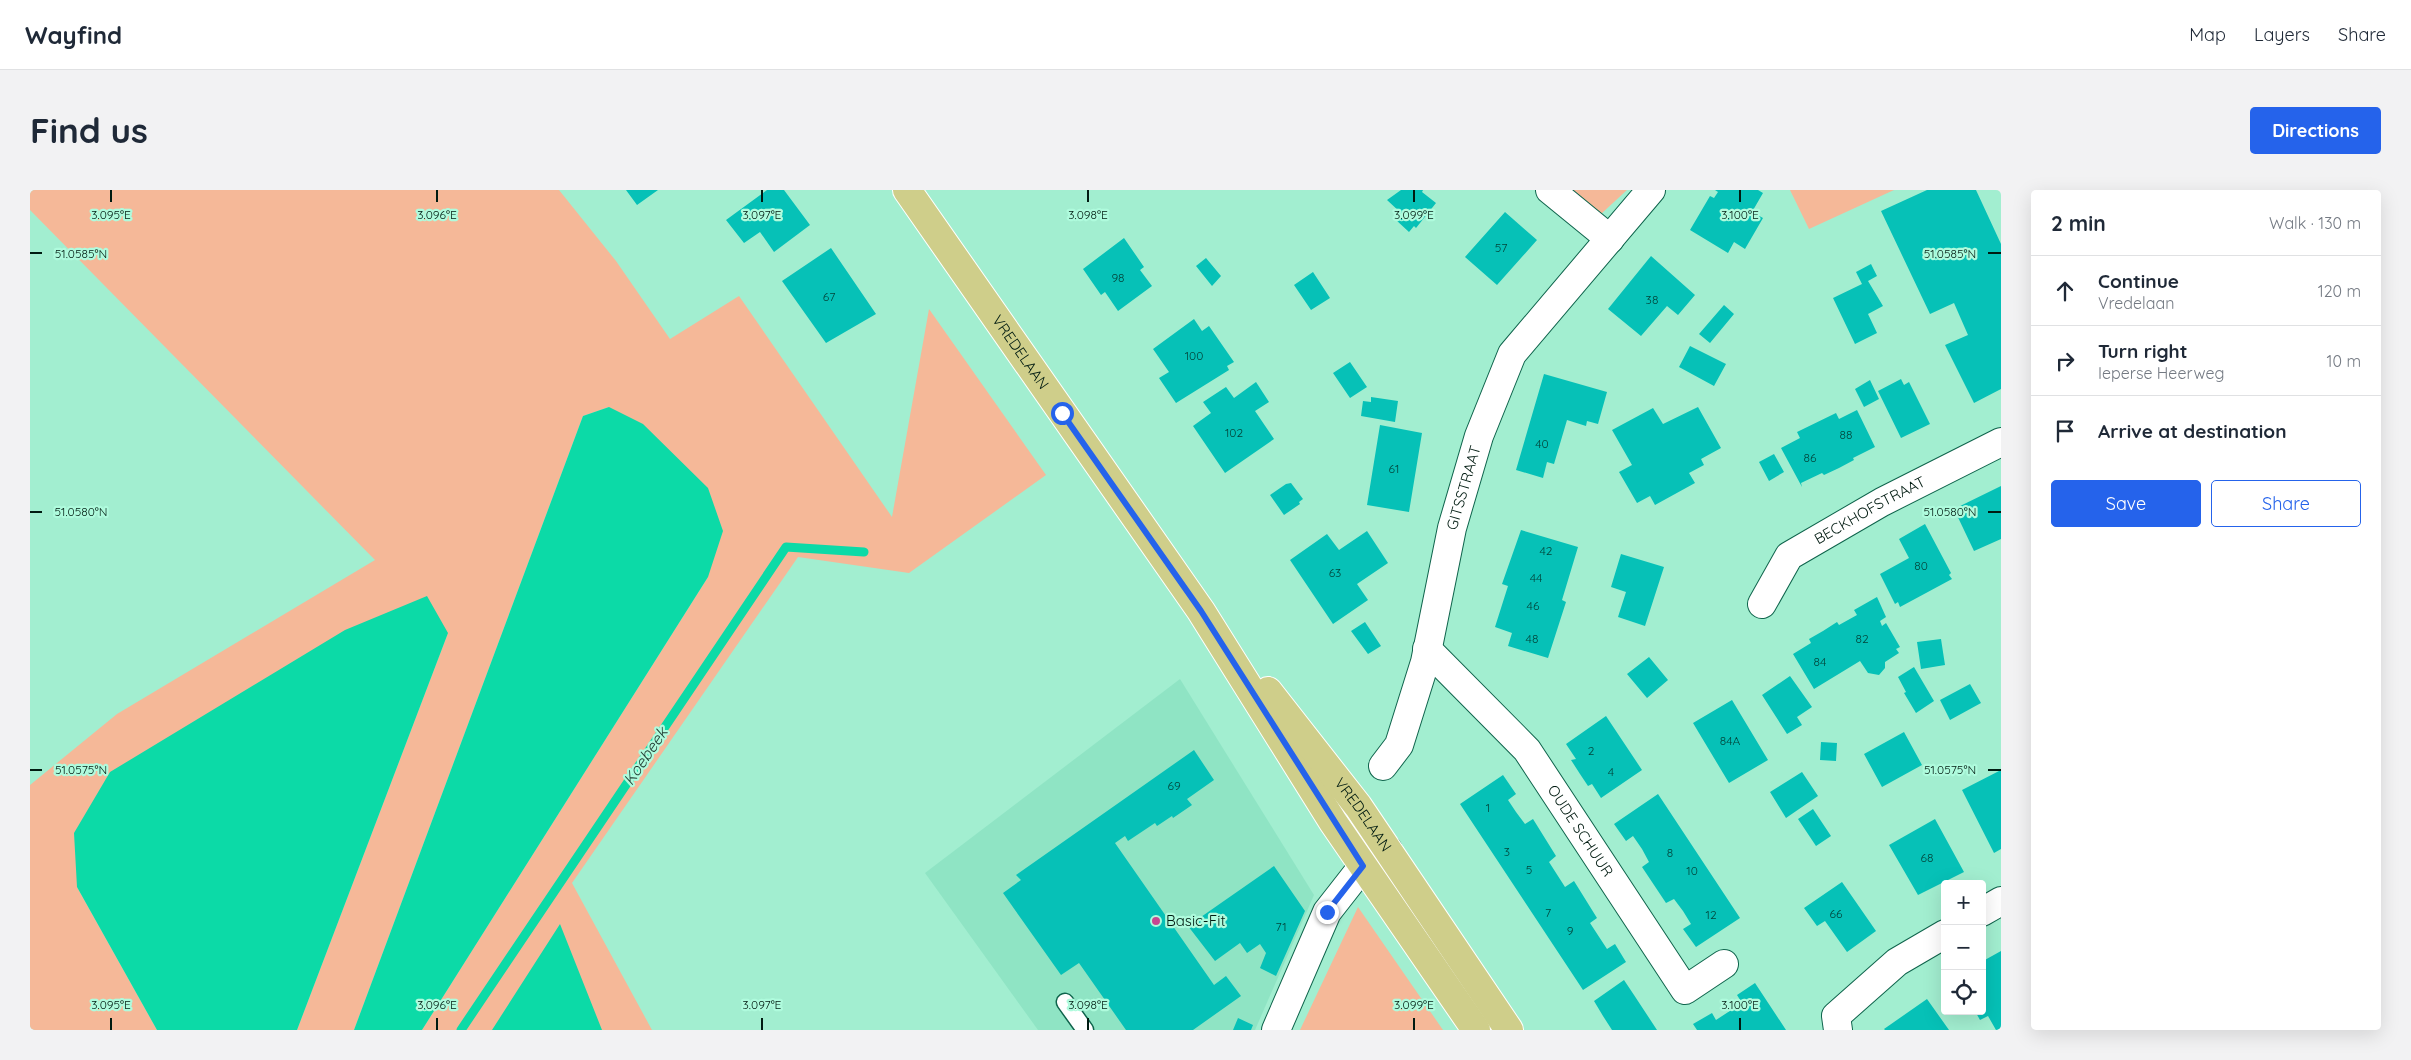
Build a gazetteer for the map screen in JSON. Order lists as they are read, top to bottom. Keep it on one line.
{"streets":{"main road":["VREDELAAN"],"street":["GITSSTRAAT","BECKHOFSTRAAT","OUDE SCHUUR"]},"crossings":[["GITSSTRAAT","OUDE SCHUUR"]],"water":["Koebeek"],"places":["Basic-Fit"],"house_numbers":["57","98","67","38","100","102","88","40","86","61","42","80","63","44","46","48","82","84","84A","2","4","69","1","3","8","68","5","10","7","66","12","71","9"],"page":{"header":"Wayfind","nav":["Map","Layers","Share"],"buttons":["Directions",["Save","Share"]],"title":"Find us","heading":["2 min","Walk · 130 m"],"list":[["Continue","Vredelaan","120 m"],["Turn right","Ieperse Heerweg","10 m"],"Arrive at destination"],"map_buttons":["+","−"]},"coordinates":["3.095°E","3.096°E","3.097°E","3.098°E","3.099°E","3.100°E","51.0585°N","51.0580°N","51.0575°N"]}
